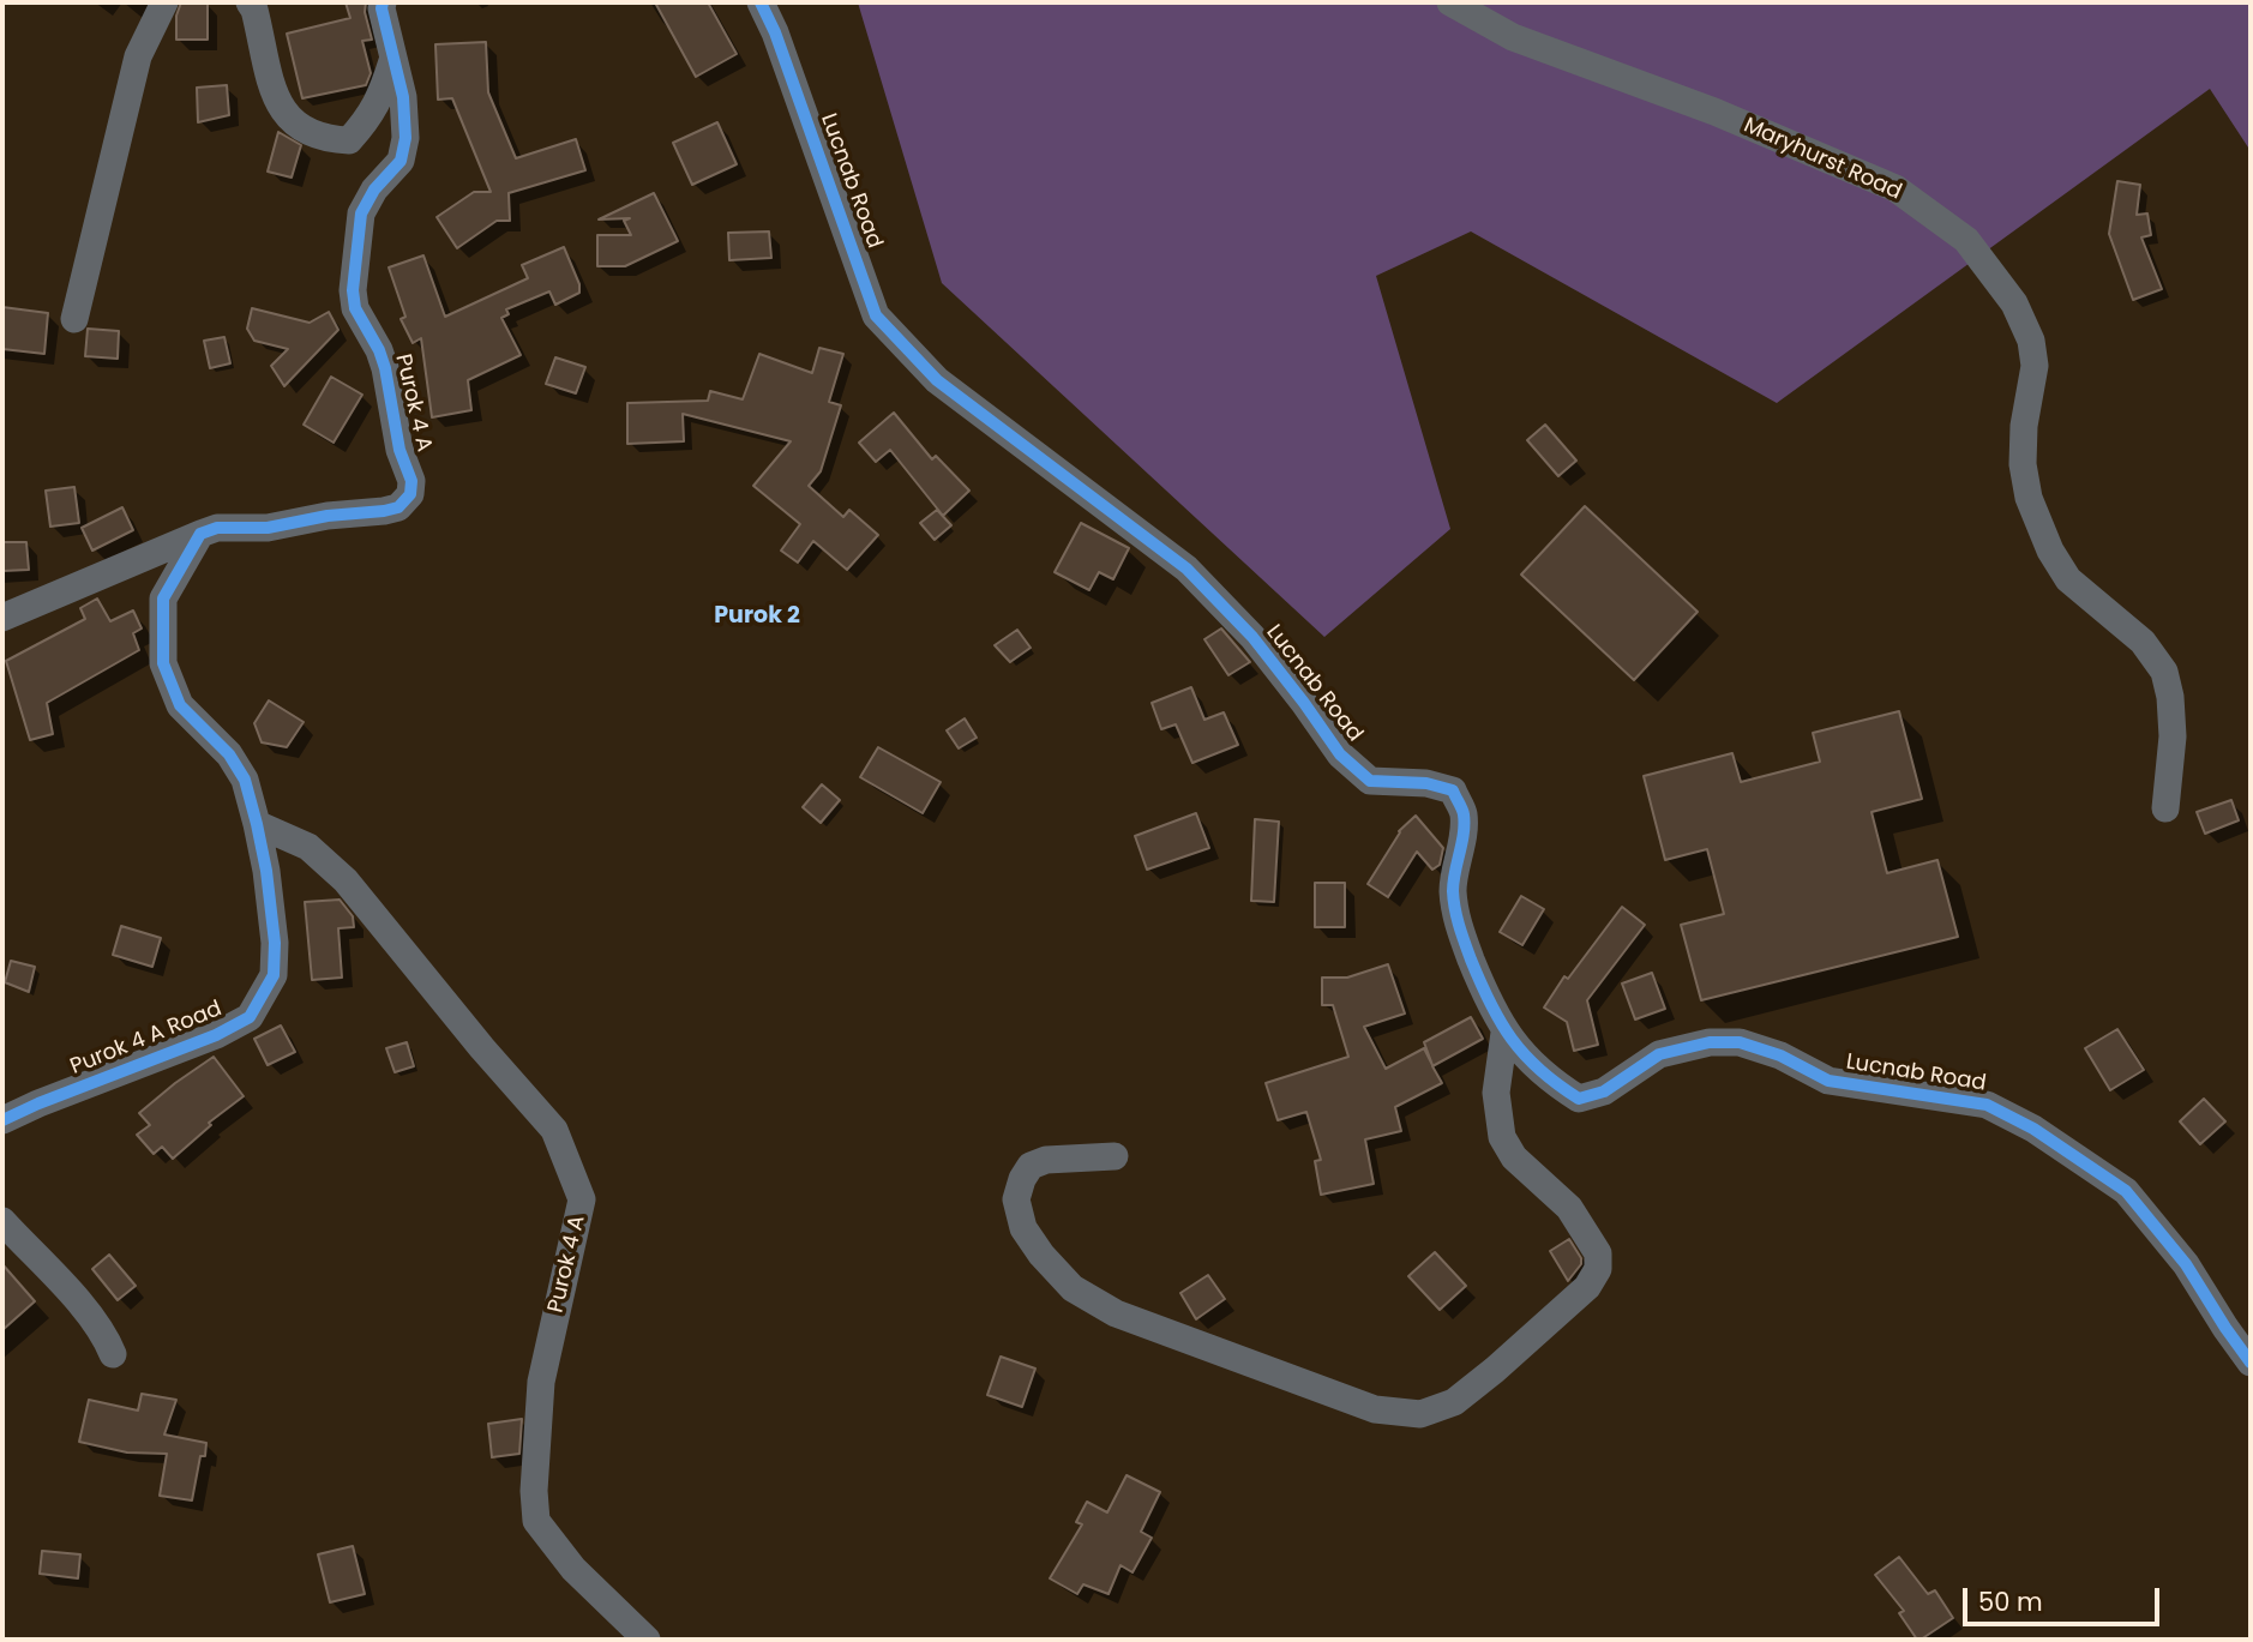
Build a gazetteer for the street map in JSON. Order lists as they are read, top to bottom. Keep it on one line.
{"streets":{"street":["Maryhurst Road","Lucnab Road","Purok 4 A","Purok 4 A Road"]},"crossings":[["Purok 4 A","Purok 4 A Road"]],"districts":["Purok 2"],"scale_bar":"50 m"}
